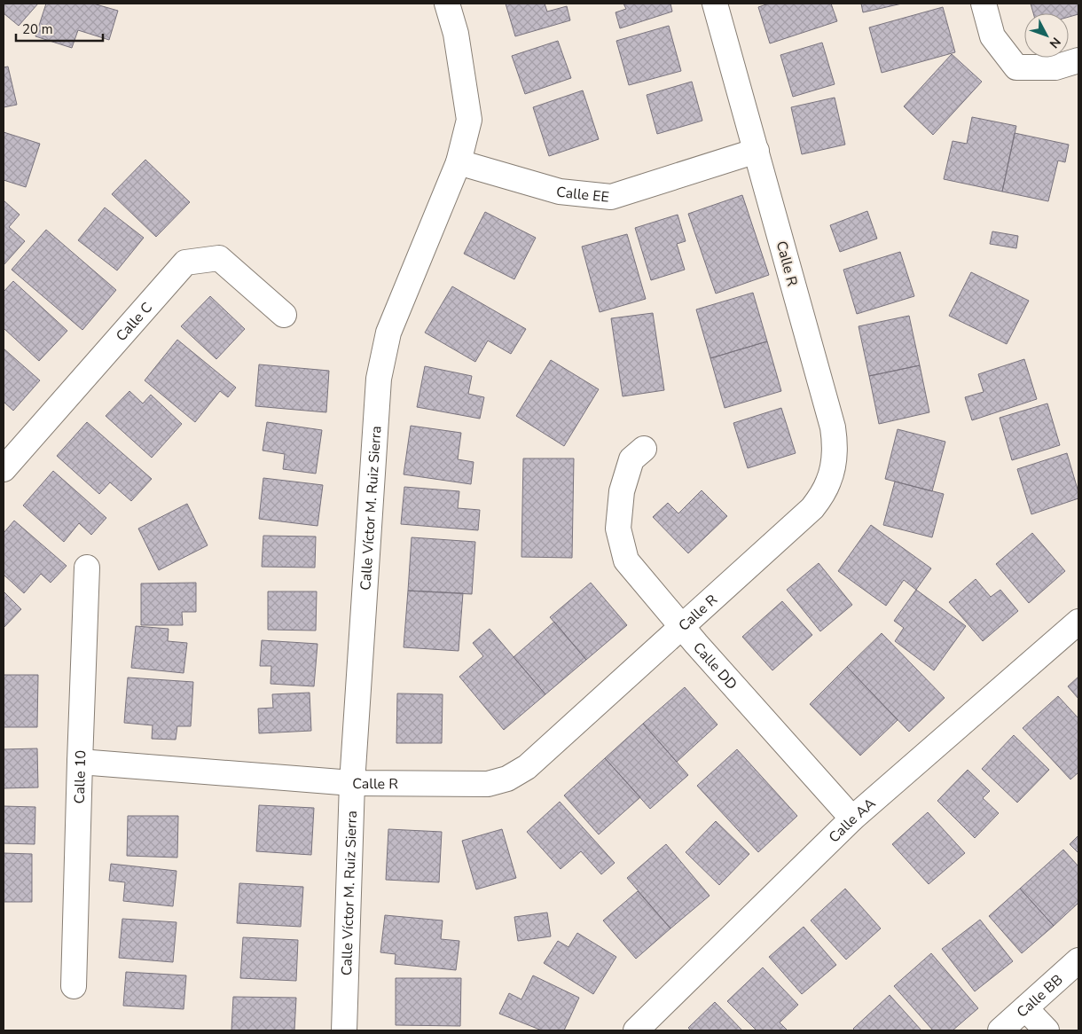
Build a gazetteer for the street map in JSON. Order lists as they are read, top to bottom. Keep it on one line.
{"streets":{"street":["Calle EE","Calle R","Calle C","Calle Víctor M. Ruiz Sierra","Calle DD","Calle 10","Calle AA","Calle BB"]},"crossings":[["Calle EE","Calle R"],["Calle EE","Calle Víctor M. Ruiz Sierra"],["Calle R","Calle Víctor M. Ruiz Sierra"],["Calle R","Calle DD"],["Calle R","Calle 10"],["Calle DD","Calle AA"]],"scale_bar":"20 m","north":"bottom right"}
